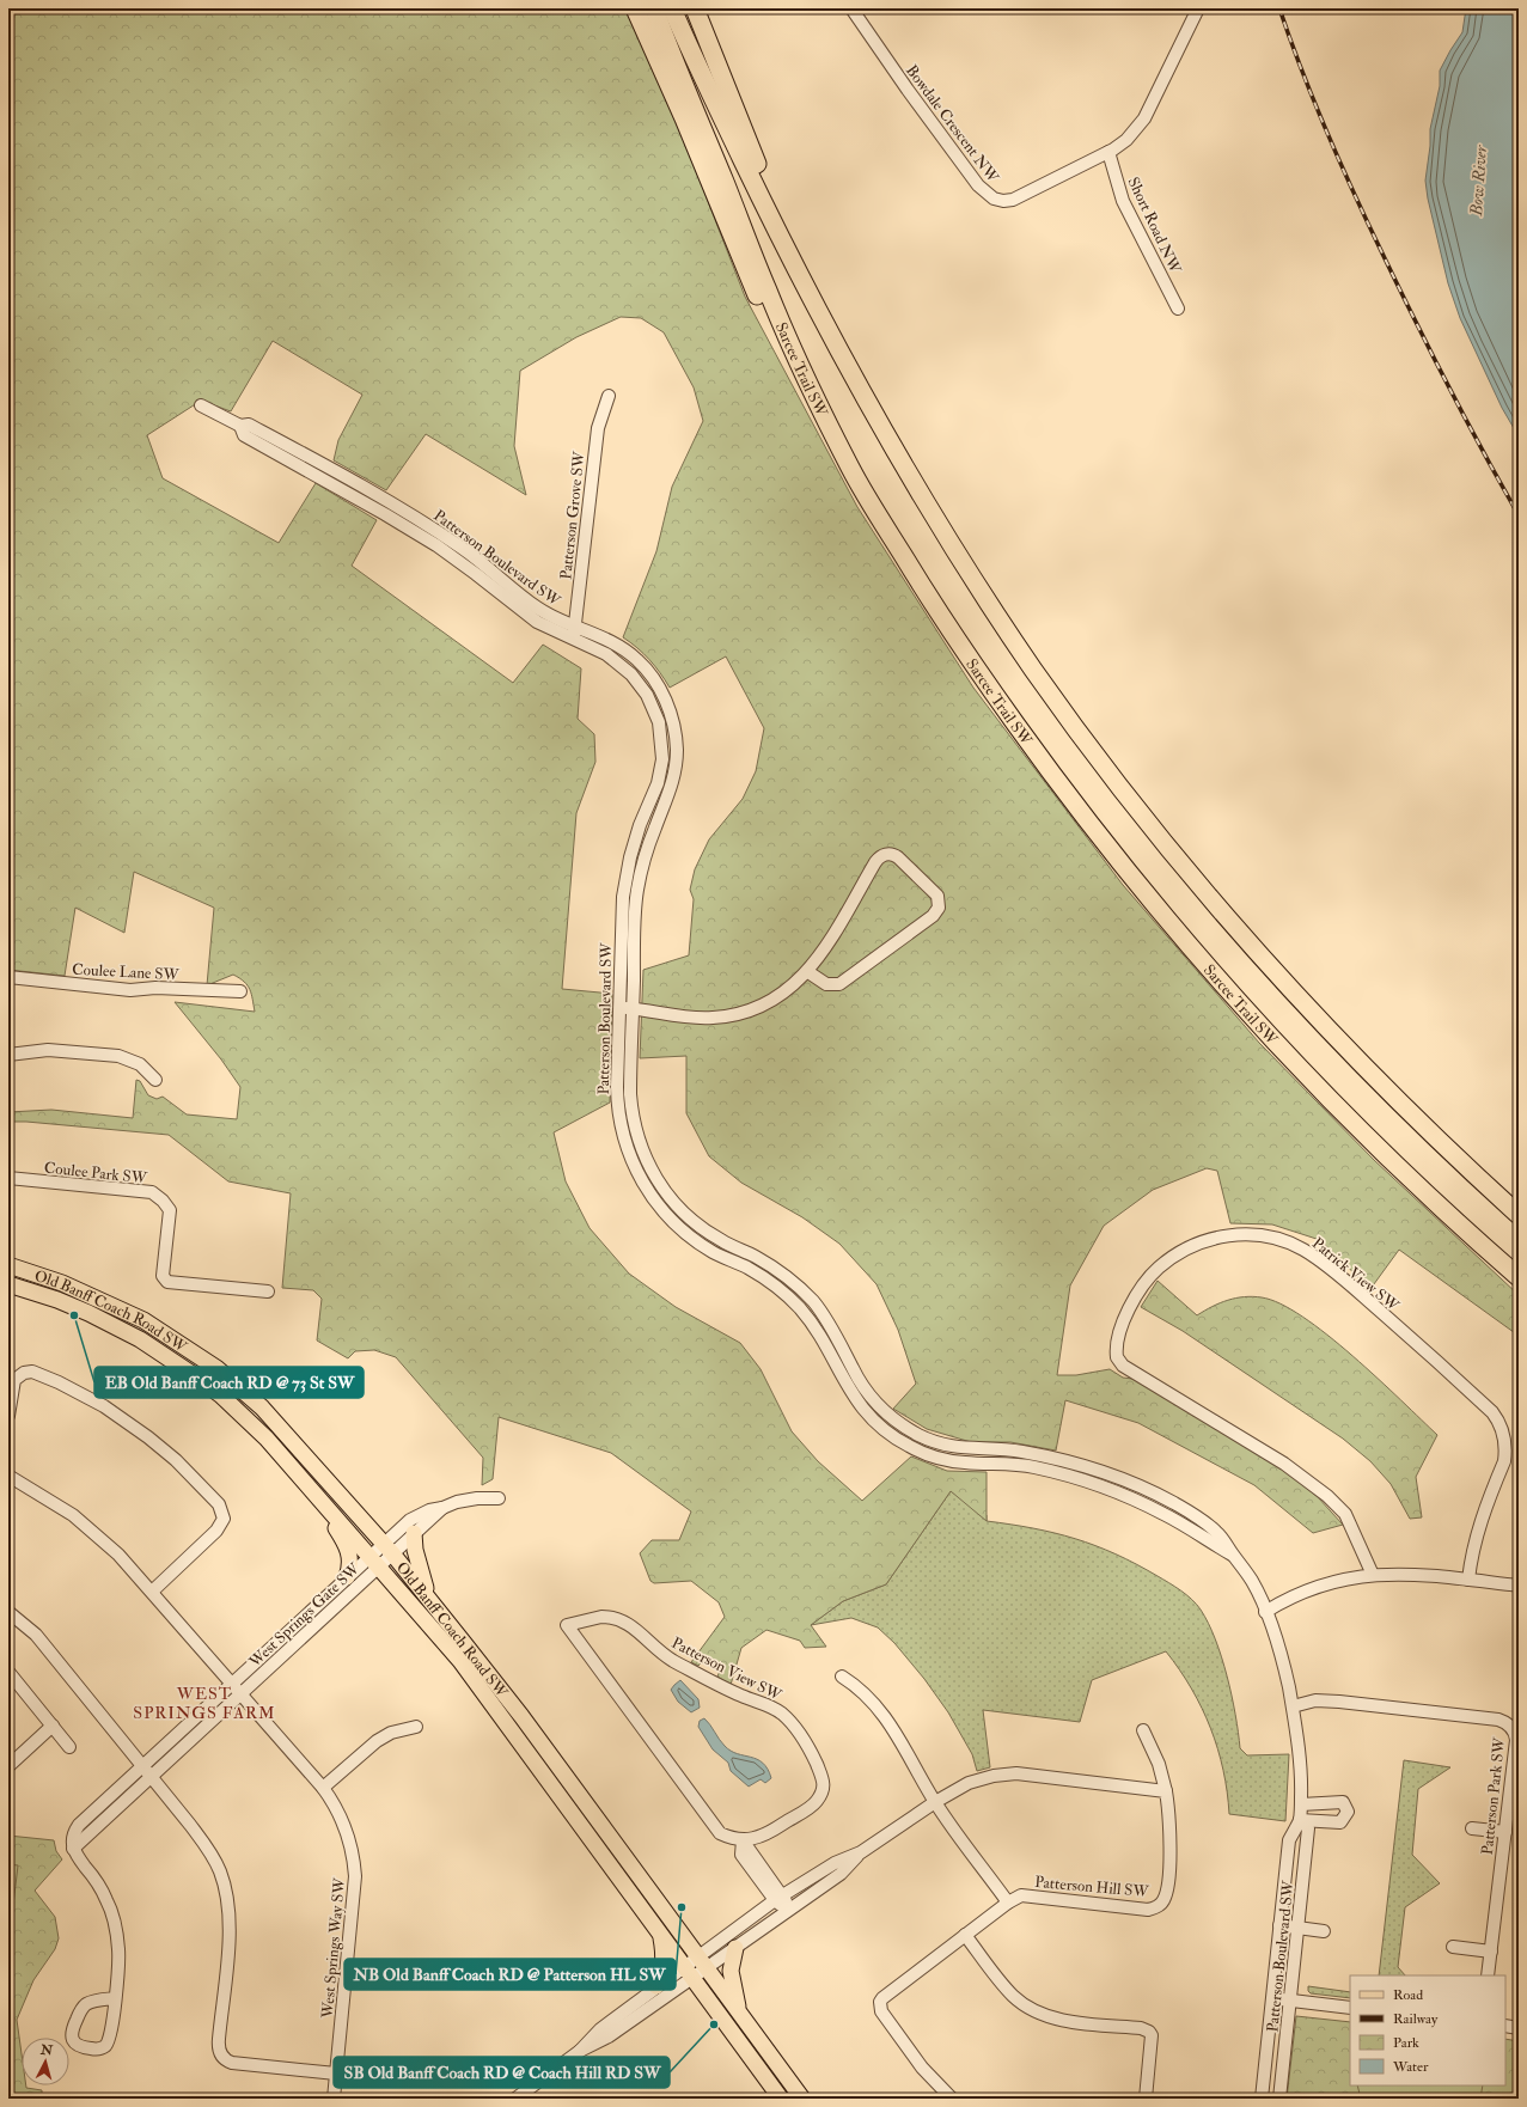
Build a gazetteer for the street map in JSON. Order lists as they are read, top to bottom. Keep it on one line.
{"streets":{"highway":["Sarcee Trail SW"],"main road":["Old Banff Coach Road SW"],"street":["Bowdale Crescent NW","Short Road NW","Patterson Grove SW","Patterson Boulevard SW","Coulee Lane SW","Coulee Park SW","Patrick View SW","West Springs Gate SW","Patterson View SW","Patterson Park SW","Patterson Hill SW","West Springs Way SW"]},"crossings":[["Bowdale Crescent NW","Short Road NW"],["Patterson Grove SW","Patterson Boulevard SW"],["Patterson Boulevard SW","Patterson Park SW"],["Old Banff Coach Road SW","West Springs Gate SW"],["West Springs Gate SW","West Springs Way SW"]],"districts":["WEST SPRINGS FARM"],"water":["Bow River"],"places":["EB Old Banff Coach RD @ 73 St SW","NB Old Banff Coach RD @ Patterson HL SW","SB Old Banff Coach RD @ Coach Hill RD SW"],"legend":["Road","Railway","Park","Water"],"north":"top"}
